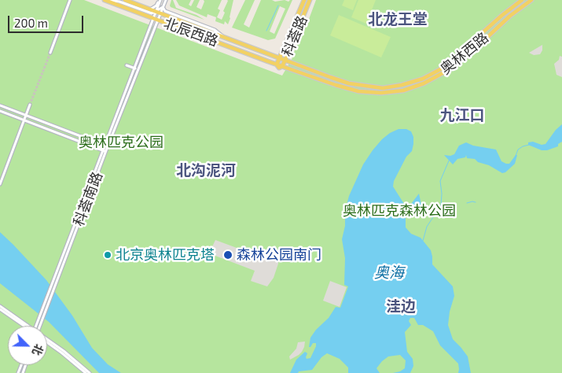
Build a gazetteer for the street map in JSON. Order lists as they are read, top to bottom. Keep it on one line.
{"streets":{"main road":["北辰西路","科荟路","奥林西路"],"street":["科荟南路"]},"crossings":[["北辰西路","科荟路"],["北辰西路","奥林西路"],["北辰西路","科荟南路"],["科荟路","奥林西路"]],"districts":["北龙王堂","九江口","北沟泥河","洼边"],"water":["奥海"],"parks":["奥林匹克公园","奥林匹克森林公园"],"places":["北京奥林匹克塔","森林公园南门"],"scale_bar":"200 m","north":"bottom right"}
